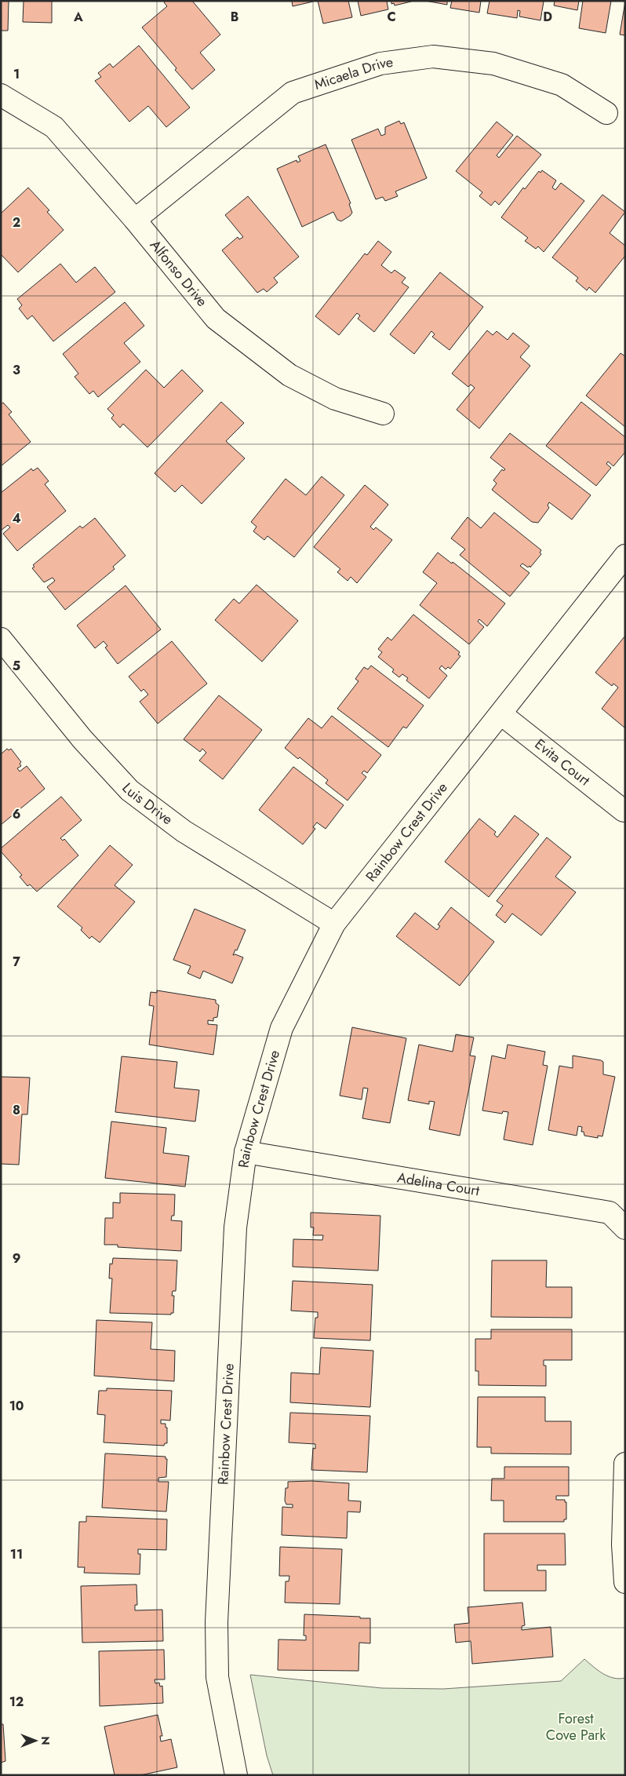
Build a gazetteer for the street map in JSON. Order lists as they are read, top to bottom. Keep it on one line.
{"streets":{"street":["Micaela Drive","Alfonso Drive","Evita Court","Luis Drive","Rainbow Crest Drive","Adelina Court"]},"crossings":[["Micaela Drive","Alfonso Drive"],["Evita Court","Rainbow Crest Drive"],["Luis Drive","Rainbow Crest Drive"],["Rainbow Crest Drive","Adelina Court"]],"parks":["Forest Cove Park"],"north":"right","grid":{"columns":["A","B","C","D"],"rows":["1","2","3","4","5","6","7","8","9","10","11","12"]}}
